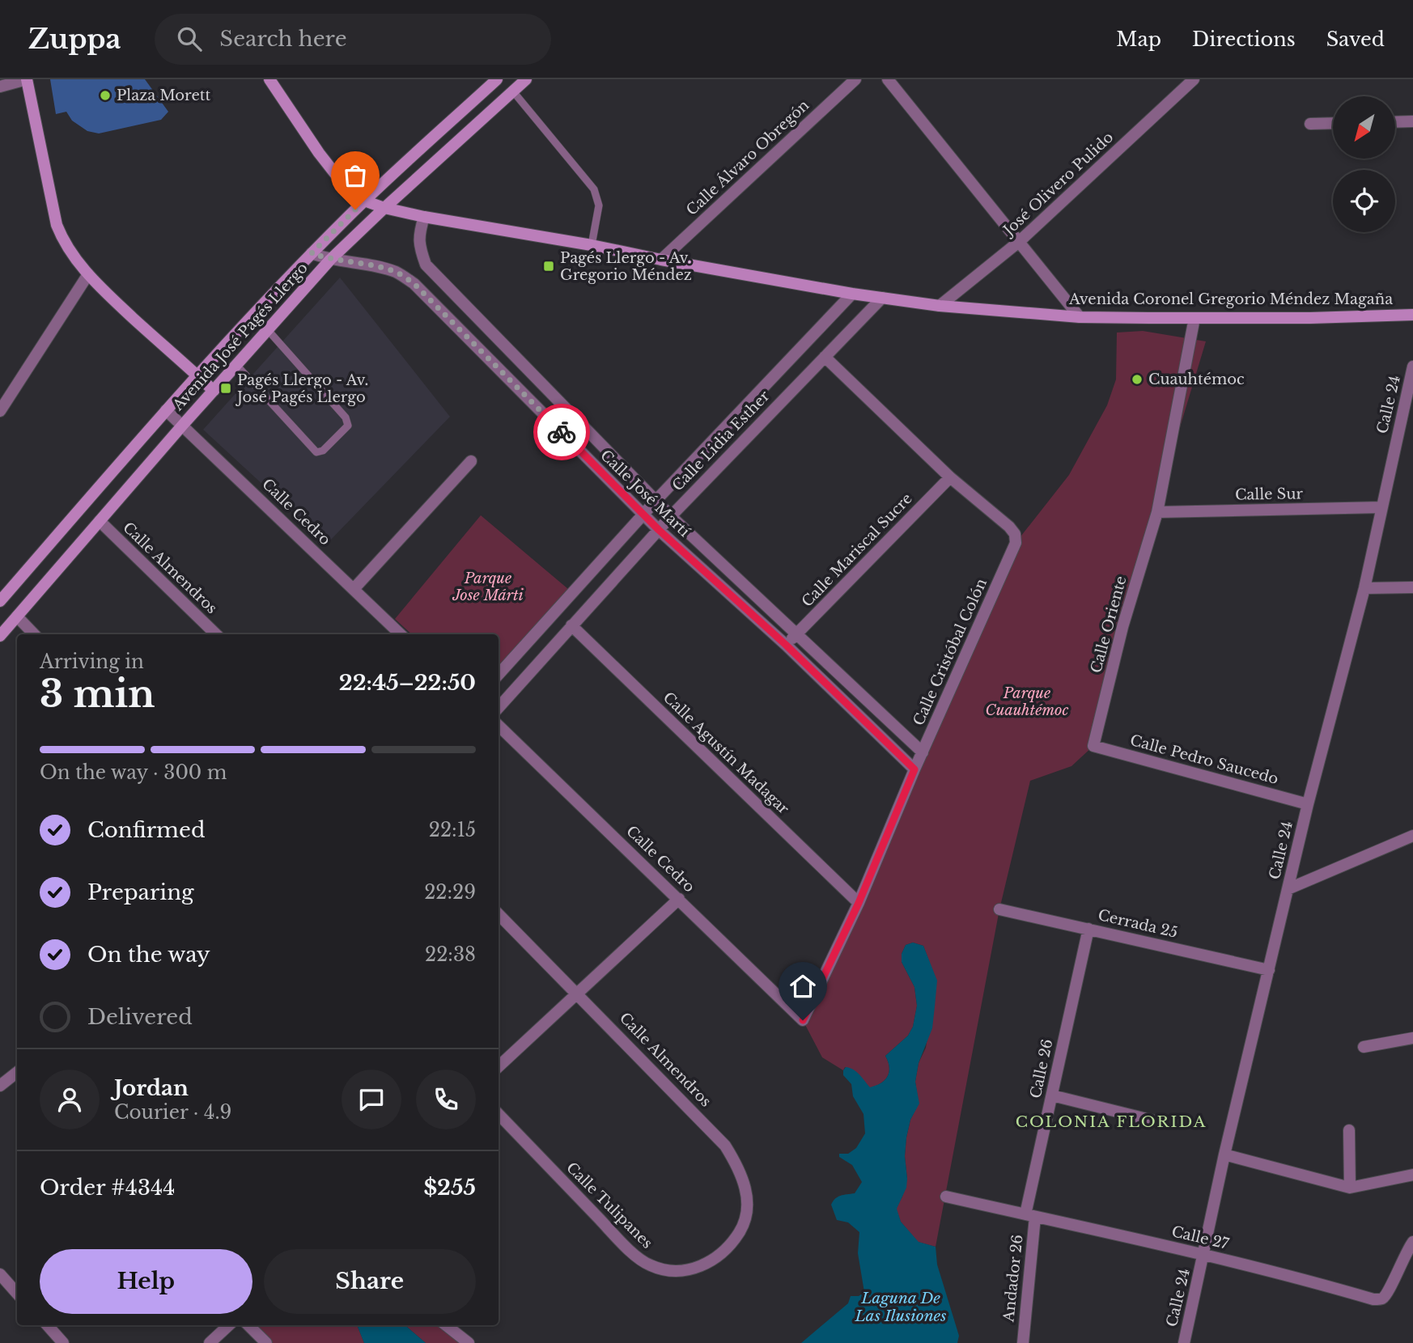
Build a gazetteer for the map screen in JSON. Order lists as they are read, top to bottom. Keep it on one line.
{"streets":{"main road":["Avenida Coronel Gregorio Méndez Magaña","Avenida José Pagés Llergo"],"street":["Calle Álvaro Obregón","José Olivero Pulido","Calle 24","Calle Lidia Esther","Calle José Martí","Calle Sur","Calle Cedro","Calle Mariscal Sucre","Calle Almendros","Calle Oriente","Calle Cristóbal Colón","Calle Agustín Madagar","Calle Pedro Saucedo","Cerrada 25","Calle 26","Calle Tulipanes","Calle 27","Andador 26"]},"crossings":[["Calle Álvaro Obregón","Avenida Coronel Gregorio Méndez Magaña"],["José Olivero Pulido","Avenida Coronel Gregorio Méndez Magaña"],["Avenida Coronel Gregorio Méndez Magaña","Avenida José Pagés Llergo"],["Avenida Coronel Gregorio Méndez Magaña","Calle Lidia Esther"],["Avenida Coronel Gregorio Méndez Magaña","Calle José Martí"],["Avenida Coronel Gregorio Méndez Magaña","Calle Oriente"],["Avenida José Pagés Llergo","Calle José Martí"],["Avenida José Pagés Llergo","Calle Cedro"],["Avenida José Pagés Llergo","Calle Almendros"],["Calle 24","Calle Sur"],["Calle 24","Calle Pedro Saucedo"],["Calle 24","Cerrada 25"],["Calle 24","Calle 27"],["Calle Lidia Esther","Calle José Martí"],["Calle Lidia Esther","Calle Cristóbal Colón"],["Calle Lidia Esther","Calle Agustín Madagar"],["Calle José Martí","Calle Mariscal Sucre"],["Calle José Martí","Calle Cristóbal Colón"],["Calle Sur","Calle Oriente"],["Calle Cedro","Calle Cristóbal Colón"],["Calle Mariscal Sucre","Calle Cristóbal Colón"],["Calle Almendros","Calle Tulipanes"],["Calle Oriente","Calle Pedro Saucedo"],["Calle Cristóbal Colón","Calle Agustín Madagar"],["Cerrada 25","Calle 26"],["Calle 26","Calle 27"],["Calle 26","Andador 26"],["Calle 27","Andador 26"]],"districts":["COLONIA FLORIDA"],"water":["Laguna De Las Ilusiones"],"parks":["Parque Jose Márti","Parque Cuauhtémoc"],"places":{"other":["Plaza Morett","Cuauhtémoc"],"transit":["Pagés Llergo - Av. Gregorio Méndez","Pagés Llergo - Av. José Pagés Llergo"]},"north":"bottom left","page":{"header":"Zuppa","search":"Search here","nav":["Map","Directions","Saved"],"heading":["3 min","Arriving in","22:45–22:50"],"panel":["Jordan","Courier · 4.9","Order #4344","$255"],"bar":"On the way · 300 m","list":[["Confirmed","22:15"],["Preparing","22:29"],["On the way","22:38"],"Delivered"],"buttons":["Help","Share"]}}
